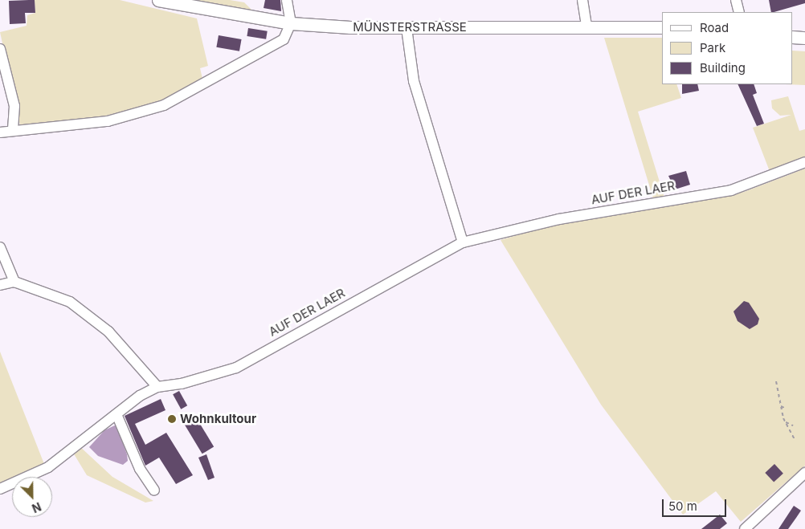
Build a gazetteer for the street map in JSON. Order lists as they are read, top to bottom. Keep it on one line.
{"streets":{"main road":["MÜNSTERSTRASSE"],"street":["AUF DER LAER"]},"places":["Wohnkultour"],"legend":["Road","Park","Building"],"scale_bar":"50 m","north":"bottom right"}
